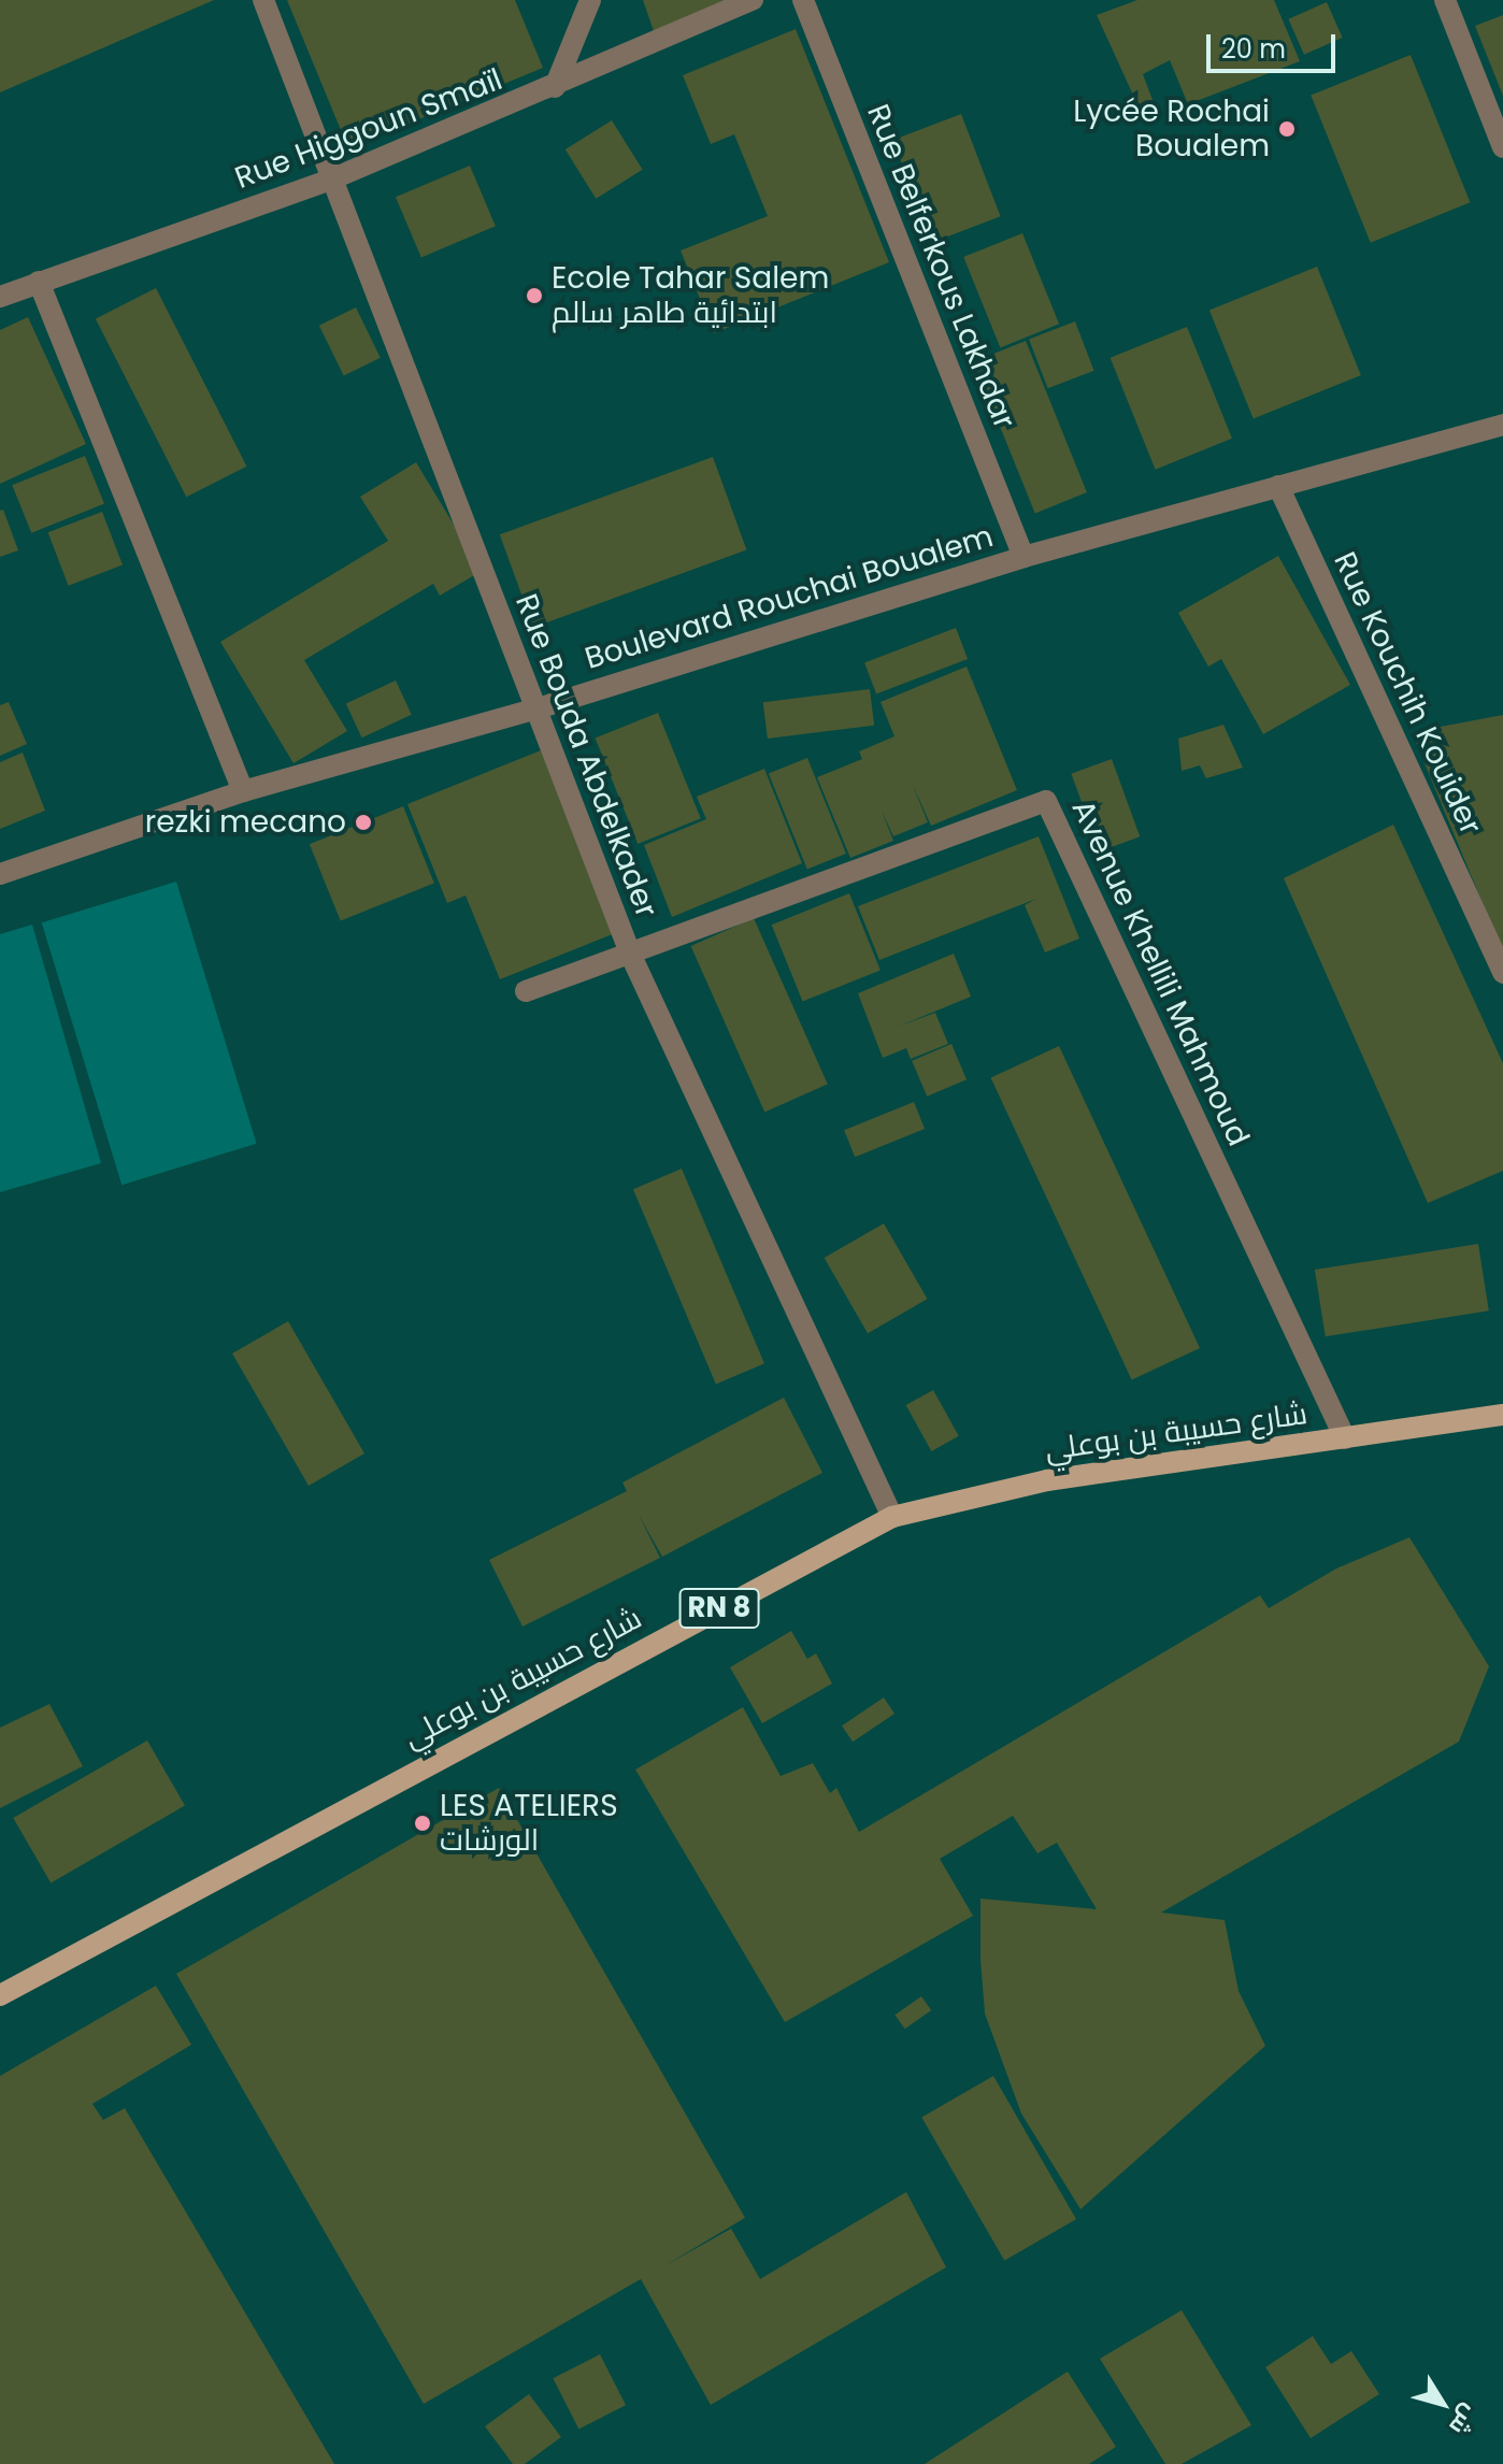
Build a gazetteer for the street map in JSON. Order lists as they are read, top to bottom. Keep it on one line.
{"streets":{"main road":["شارع حسيبة بن بوعلي","RN 8"],"street":["Rue Higgoun Smaïl","Rue Belferkous Lakhdar","Boulevard Rouchai Boualem","Rue Kouchih Kouider","Rue Bouda Abdelkader","Avenue Khellili Mahmoud"]},"crossings":[["Rue Higgoun Smaïl","Rue Bouda Abdelkader"],["Rue Belferkous Lakhdar","Boulevard Rouchai Boualem"],["Boulevard Rouchai Boualem","Rue Kouchih Kouider"],["Boulevard Rouchai Boualem","Rue Bouda Abdelkader"],["Rue Bouda Abdelkader","Avenue Khellili Mahmoud"],["Rue Bouda Abdelkader","شارع حسيبة بن بوعلي"],["Avenue Khellili Mahmoud","شارع حسيبة بن بوعلي"]],"places":["Lycée Rochai Boualem","Ecole Tahar Salem ابتدائية طاهر سالم","rezki mecano","LES ATELIERS الورشات"],"scale_bar":"20 m","north":"bottom right"}
